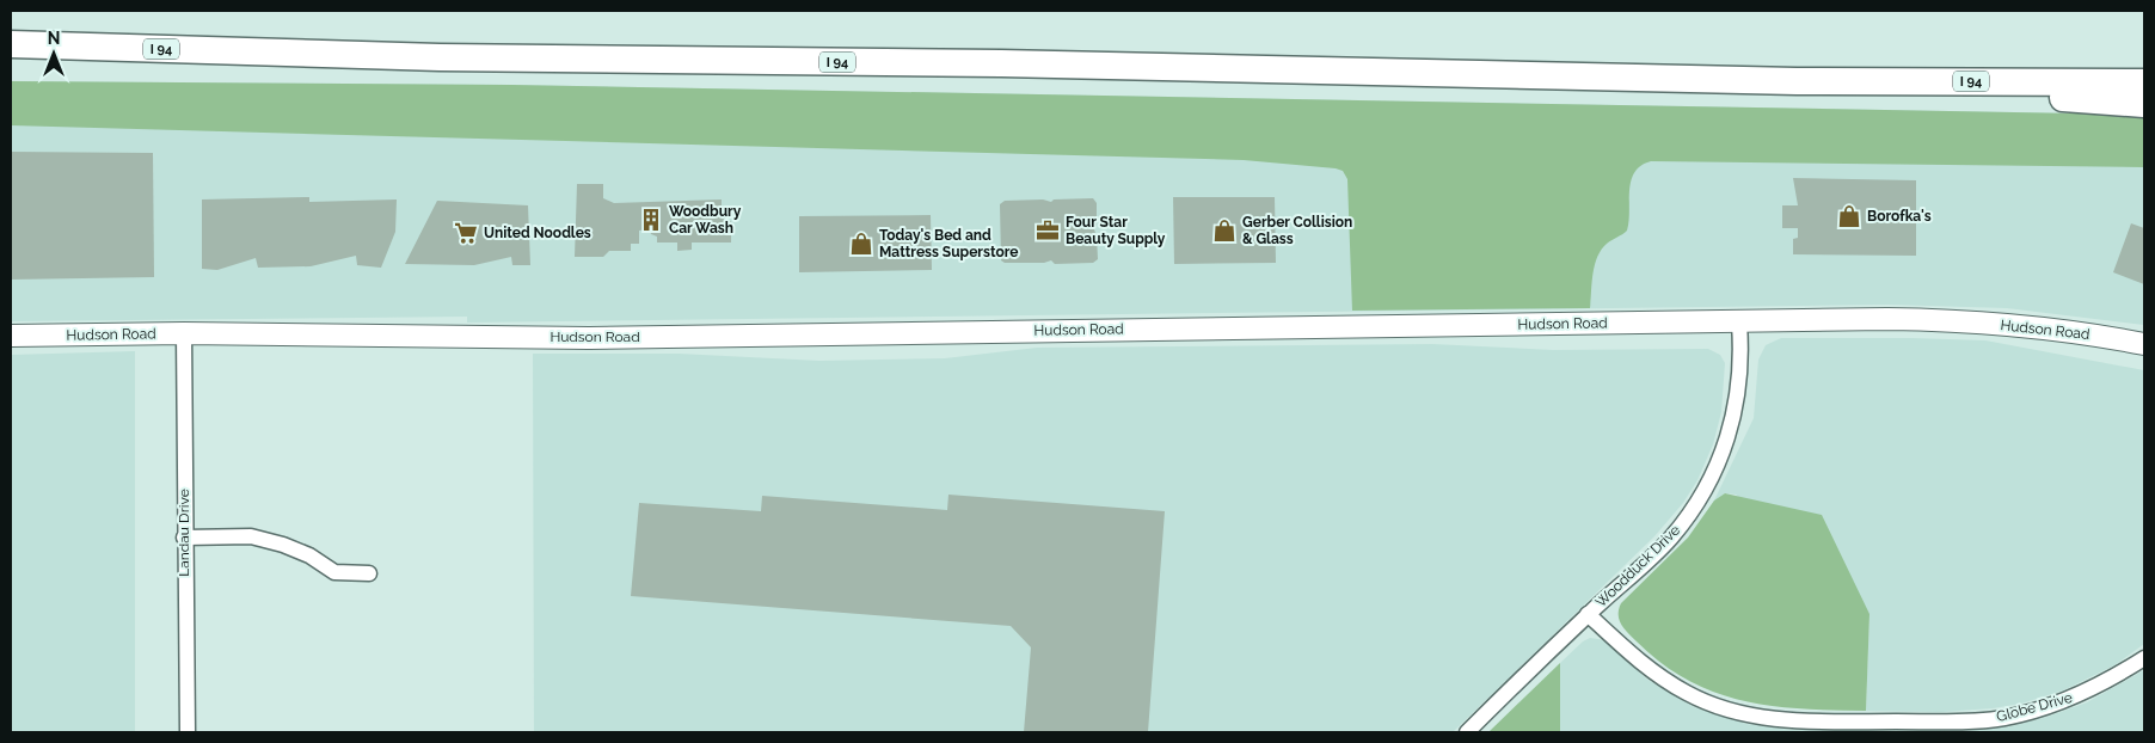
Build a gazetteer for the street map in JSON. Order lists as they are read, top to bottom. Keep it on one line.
{"streets":{"highway":["I 94"],"street":["Hudson Road","Landau Drive","Woodduck Drive","Globe Drive"]},"crossings":[["Hudson Road","Landau Drive"],["Hudson Road","Woodduck Drive"],["Woodduck Drive","Globe Drive"]],"places":{"shop":["Borofka's","Gerber Collision & Glass","Today's Bed and Mattress Superstore"],"building":["Woodbury Car Wash"],"office":["Four Star Beauty Supply"],"supermarket":["United Noodles"]},"north":"top"}
